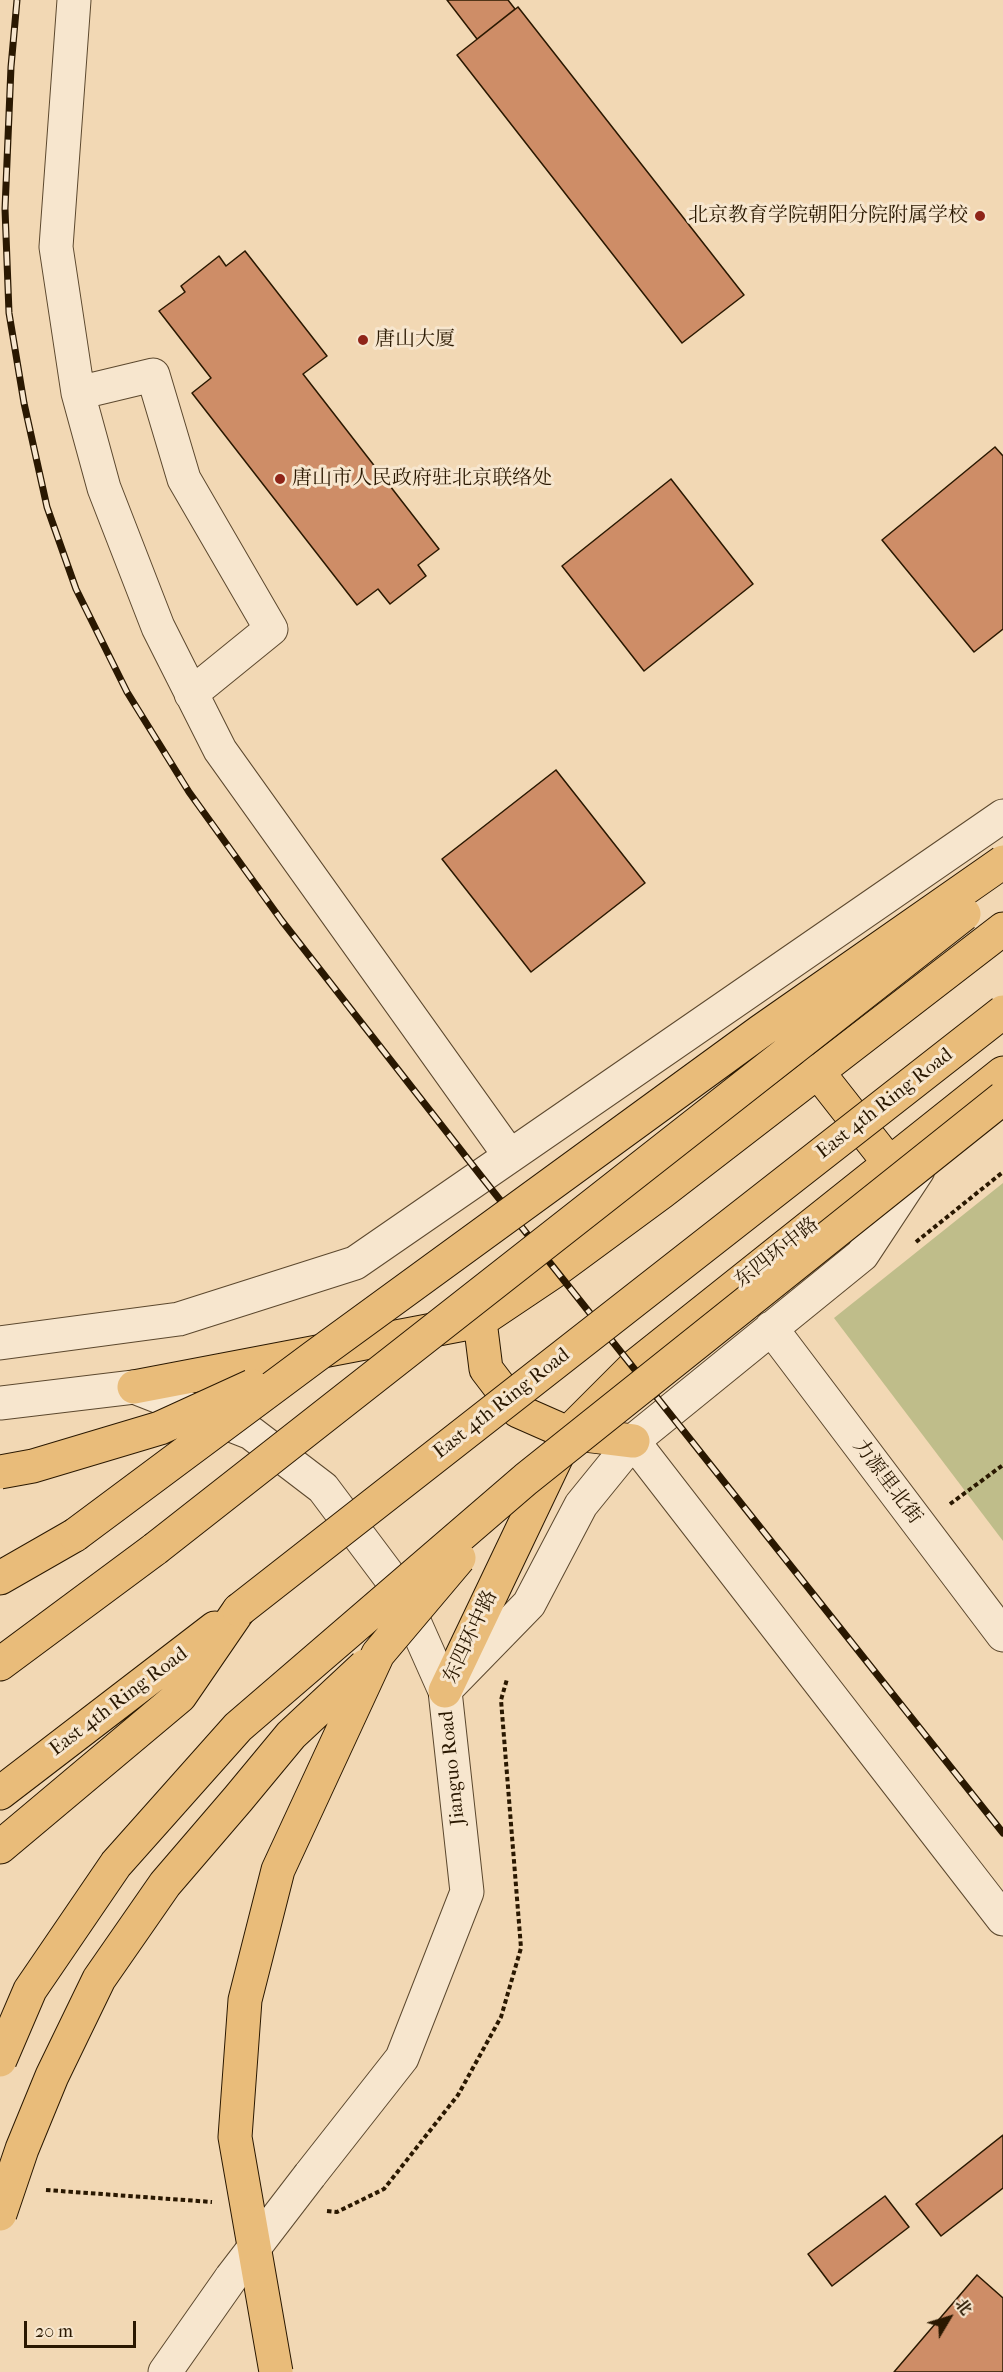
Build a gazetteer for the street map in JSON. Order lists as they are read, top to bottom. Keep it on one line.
{"streets":{"main road":["East 4th Ring Road","东四环中路"],"street":["力源里北街","Jianguo Road"]},"crossings":[["东四环中路","力源里北街"],["东四环中路","Jianguo Road"]],"places":["北京教育学院朝阳分院附属学校","唐山大厦","唐山市人民政府驻北京联络处"],"scale_bar":"20 m","north":"top right"}
